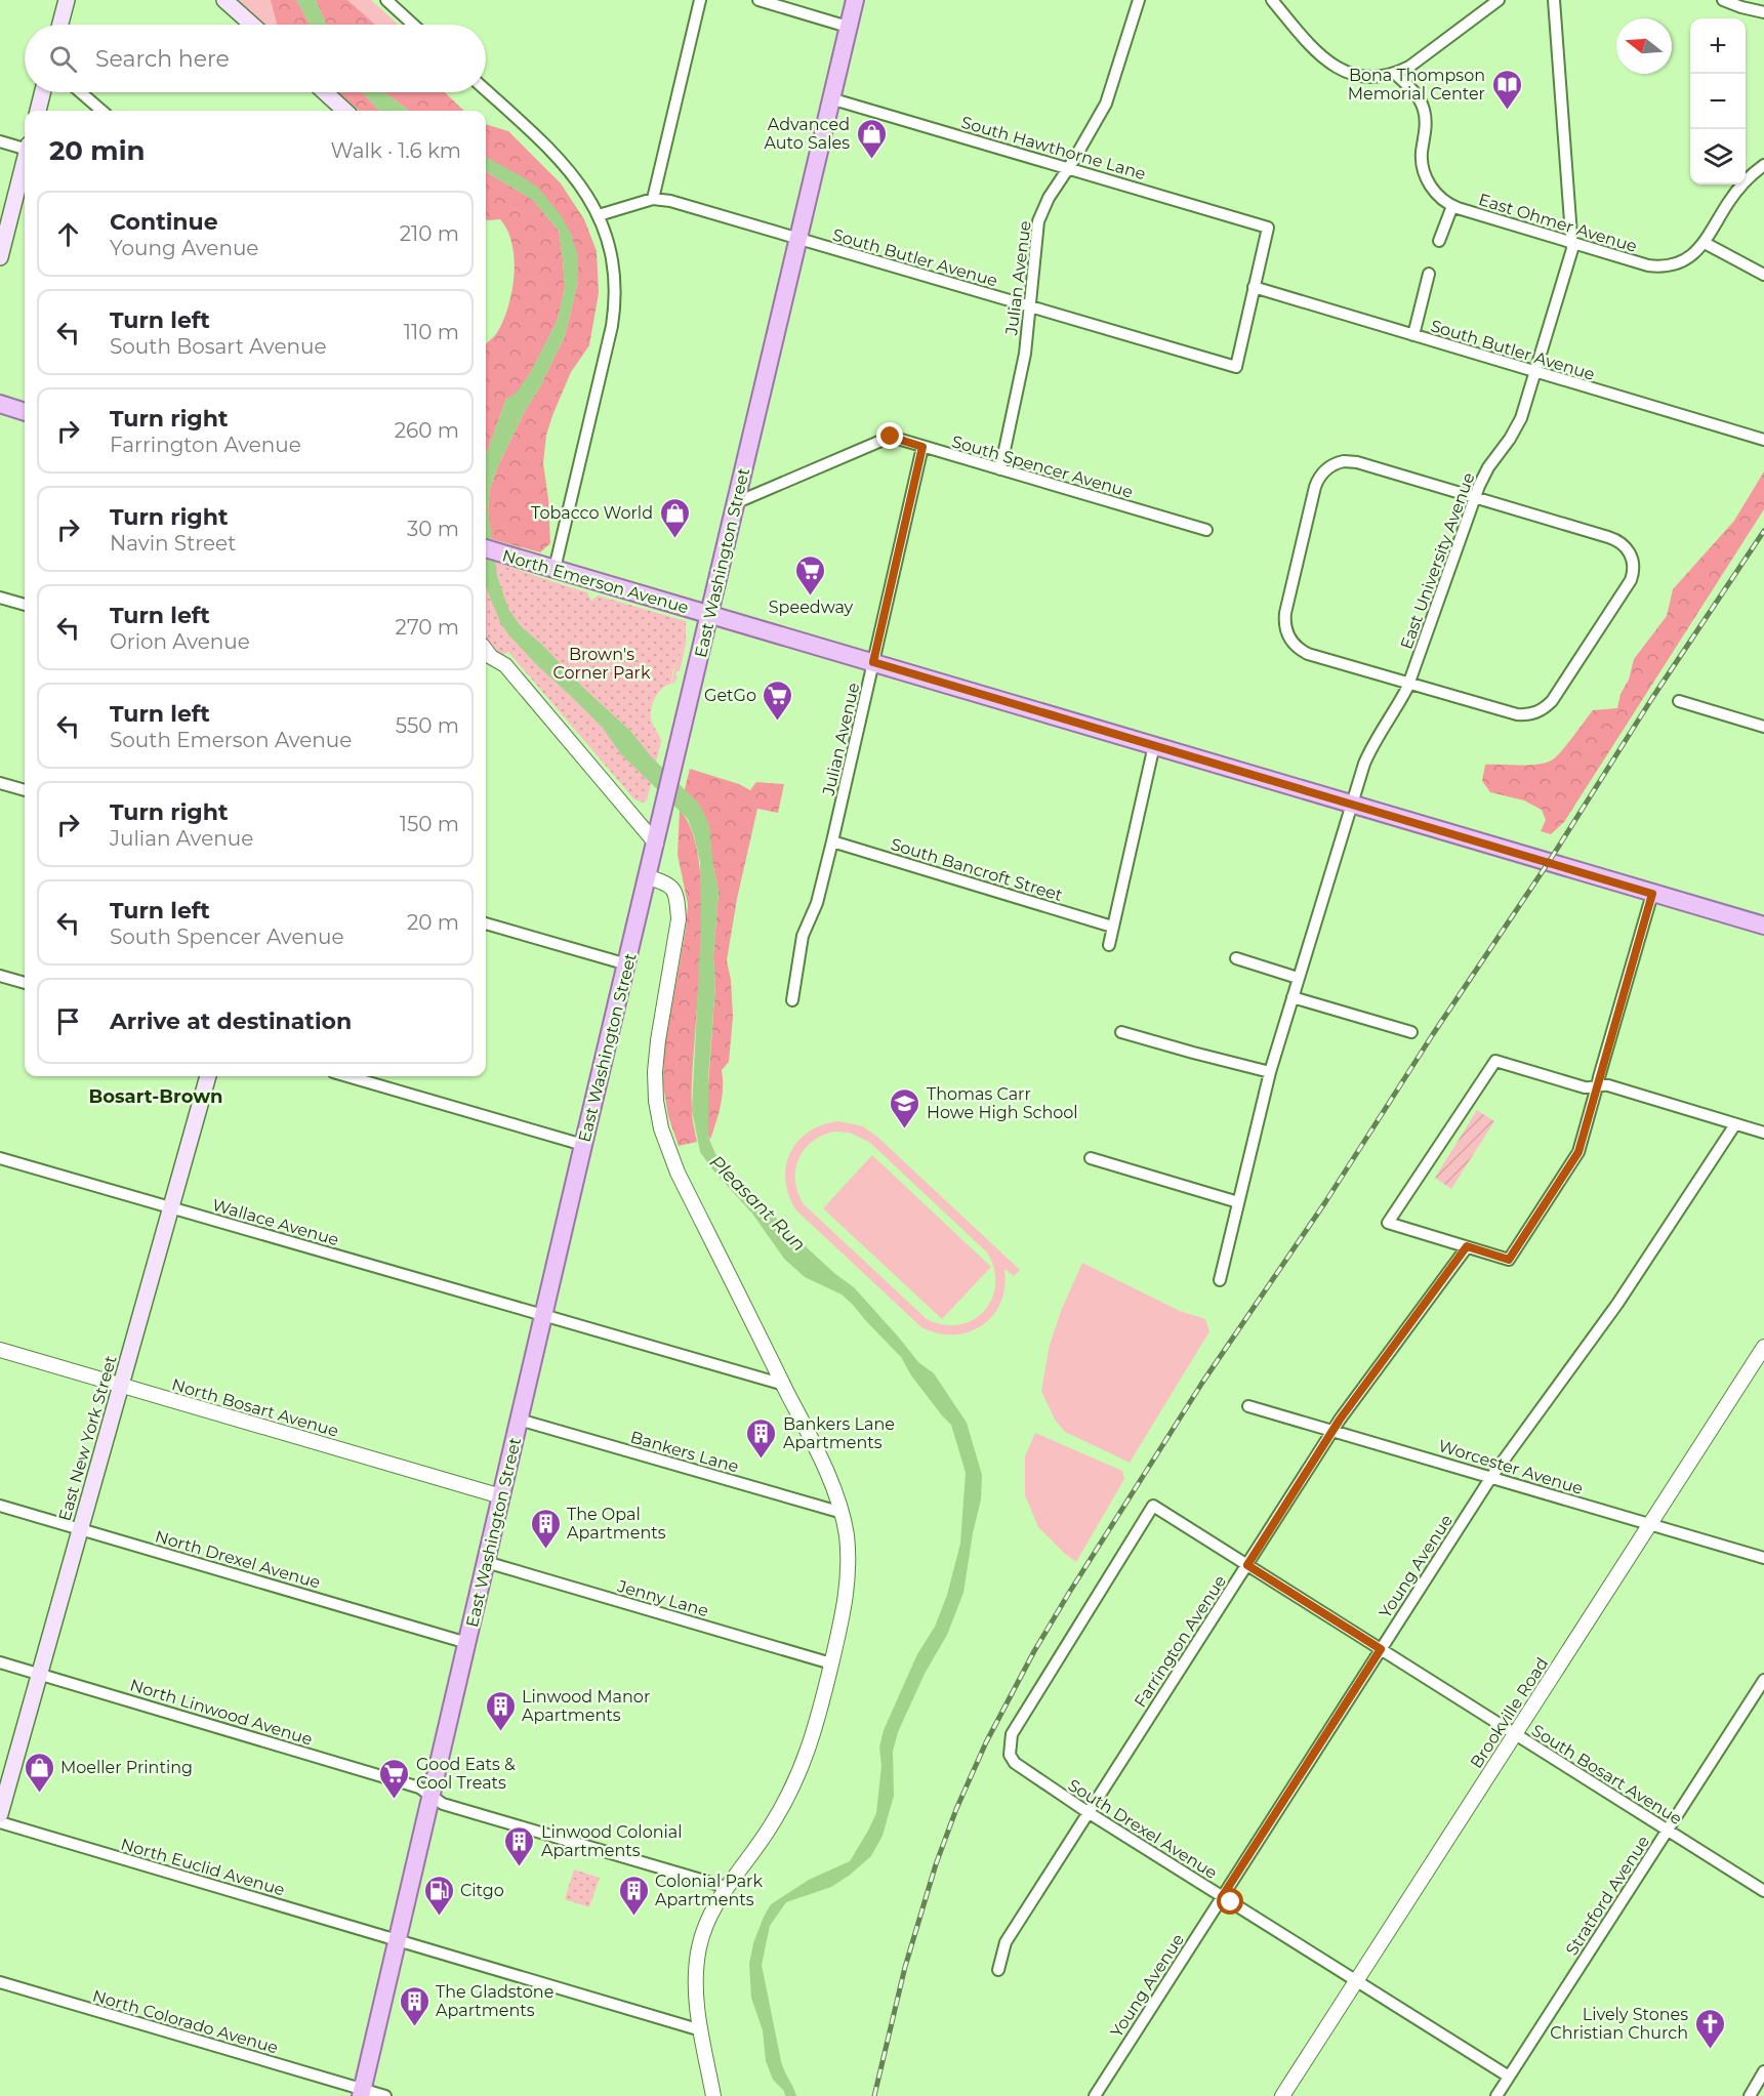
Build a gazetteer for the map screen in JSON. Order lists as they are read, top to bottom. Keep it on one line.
{"streets":{"main road":["East Washington Street","North Emerson Avenue","East New York Street"],"street":["South Hawthorne Lane","East Ohmer Avenue","South Butler Avenue","Julian Avenue","South Spencer Avenue","East University Avenue","South Bancroft Street","Wallace Avenue","North Bosart Avenue","Bankers Lane","Worcester Avenue","North Drexel Avenue","Young Avenue","Jenny Lane","Farrington Avenue","North Linwood Avenue","Brookville Road","South Bosart Avenue","South Drexel Avenue","North Euclid Avenue","Stratford Avenue","North Colorado Avenue"]},"crossings":[["South Hawthorne Lane","South Butler Avenue"],["South Hawthorne Lane","Julian Avenue"],["South Hawthorne Lane","East Washington Street"],["East Ohmer Avenue","East University Avenue"],["South Butler Avenue","Julian Avenue"],["South Butler Avenue","East University Avenue"],["South Butler Avenue","East Washington Street"],["Julian Avenue","South Spencer Avenue"],["Julian Avenue","North Emerson Avenue"],["Julian Avenue","South Bancroft Street"],["South Spencer Avenue","East Washington Street"],["East University Avenue","North Emerson Avenue"],["East Washington Street","North Emerson Avenue"],["East Washington Street","Wallace Avenue"],["East Washington Street","North Bosart Avenue"],["East Washington Street","Bankers Lane"],["East Washington Street","North Drexel Avenue"],["East Washington Street","Jenny Lane"],["East Washington Street","North Linwood Avenue"],["East Washington Street","North Euclid Avenue"],["East Washington Street","North Colorado Avenue"],["Wallace Avenue","East New York Street"],["North Bosart Avenue","East New York Street"],["East New York Street","North Drexel Avenue"],["East New York Street","North Linwood Avenue"],["Worcester Avenue","Young Avenue"],["Worcester Avenue","Farrington Avenue"],["Worcester Avenue","Brookville Road"],["Young Avenue","South Bosart Avenue"],["Young Avenue","South Drexel Avenue"],["Farrington Avenue","South Bosart Avenue"],["Farrington Avenue","South Drexel Avenue"],["Brookville Road","South Bosart Avenue"],["Brookville Road","South Drexel Avenue"],["South Bosart Avenue","South Drexel Avenue"],["South Bosart Avenue","Stratford Avenue"],["South Drexel Avenue","Stratford Avenue"]],"districts":["Bosart-Brown"],"water":["Pleasant Run"],"parks":["Brown's Corner Park"],"places":{"library":["Bona Thompson Memorial Center"],"shop":["Advanced Auto Sales","Tobacco World","Moeller Printing"],"supermarket":["Speedway","GetGo","Good Eats & Cool Treats"],"school or university":["Thomas Carr Howe High School"],"building":["Bankers Lane Apartments","The Opal Apartments","Linwood Manor Apartments","Linwood Colonial Apartments","Colonial Park Apartments","The Gladstone Apartments"],"fuel station":["Citgo"],"church":["Lively Stones Christian Church"]},"north":"left","page":{"map_buttons":["+","−"],"search":"Search here","heading":["20 min","Walk · 1.6 km"],"list":[["Continue","Young Avenue","210 m"],["Turn left","South Bosart Avenue","110 m"],["Turn right","Farrington Avenue","260 m"],["Turn right","Navin Street","30 m"],["Turn left","Orion Avenue","270 m"],["Turn left","South Emerson Avenue","550 m"],["Turn right","Julian Avenue","150 m"],["Turn left","South Spencer Avenue","20 m"],"Arrive at destination"]}}
